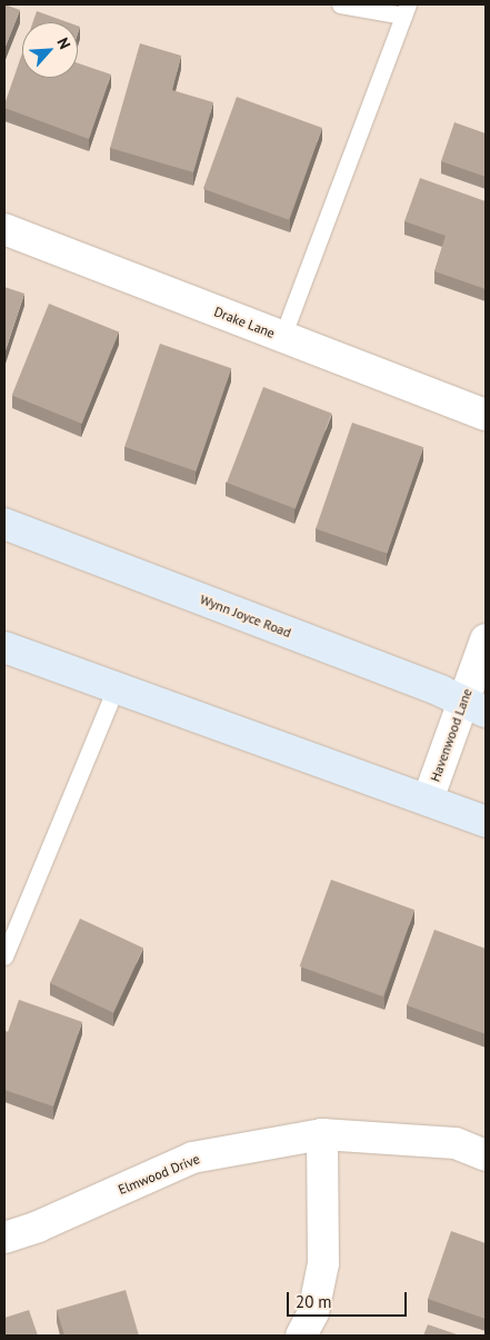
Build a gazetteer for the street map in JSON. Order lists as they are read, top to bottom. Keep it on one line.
{"streets":{"main road":["Wynn Joyce Road"],"street":["Drake Lane","Havenwood Lane","Elmwood Drive"]},"crossings":[["Wynn Joyce Road","Havenwood Lane"]],"scale_bar":"20 m","north":"top right"}
